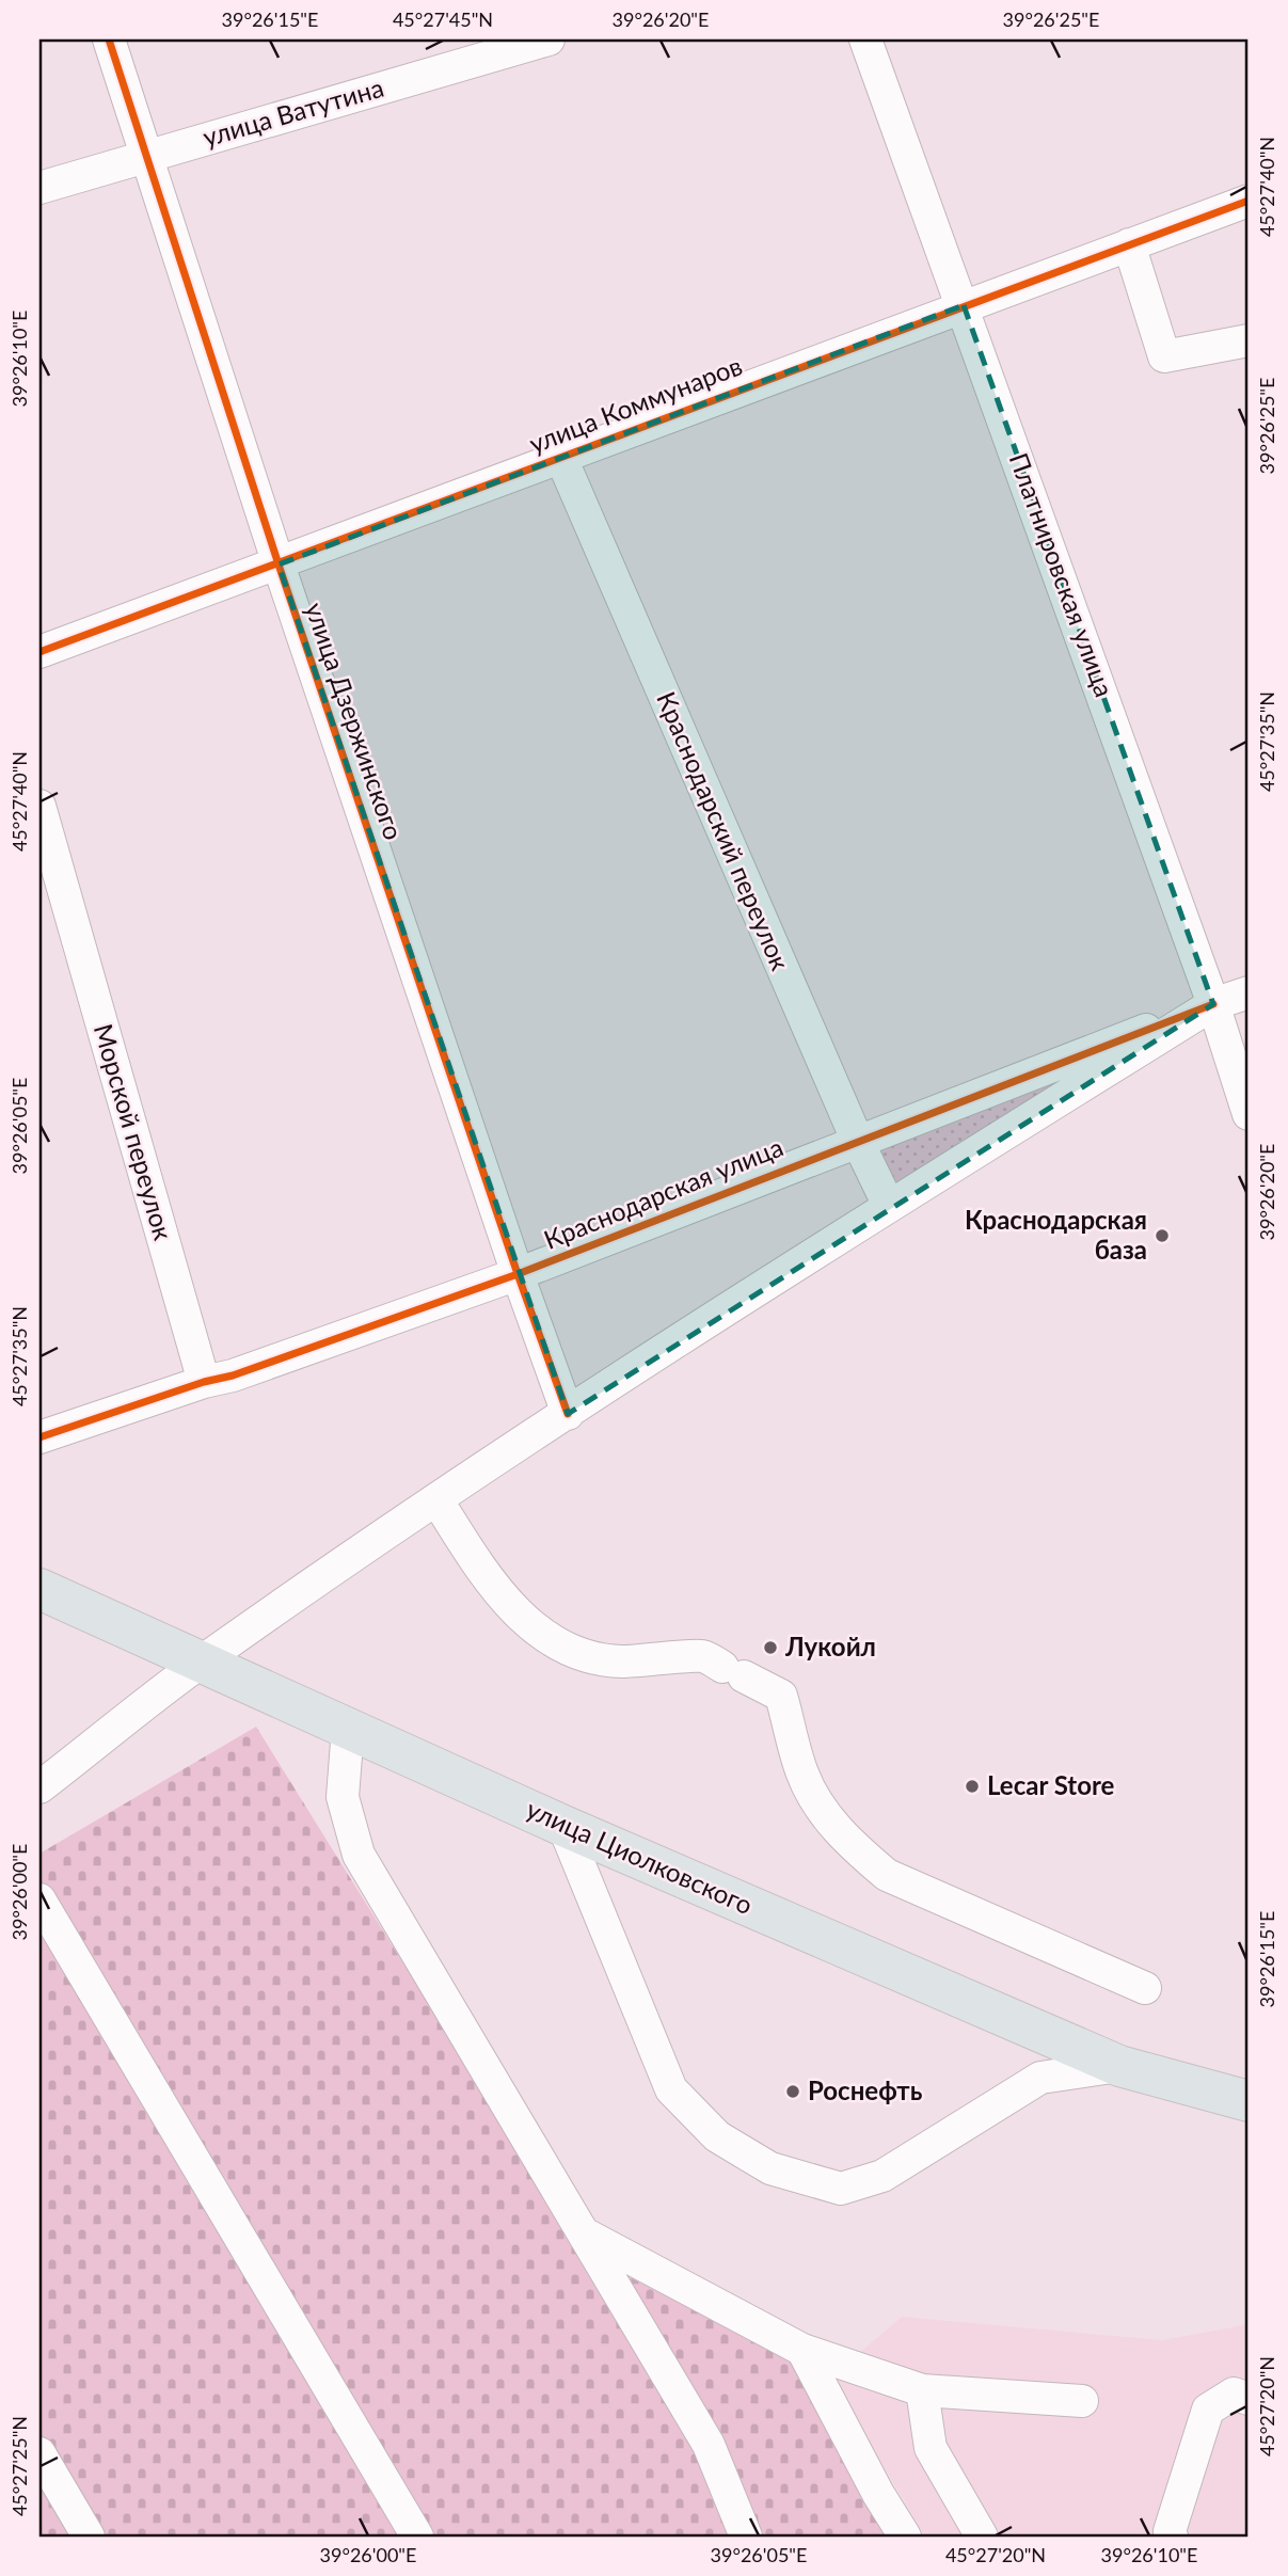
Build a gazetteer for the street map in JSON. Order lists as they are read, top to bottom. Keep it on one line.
{"streets":{"main road":["улица Циолковского"],"street":["улица Ватутина","улица Коммунаров","Платнировская улица","улица Дзержинского","Краснодарский переулок","Морской переулок","Краснодарская улица"]},"crossings":[["улица Ватутина","улица Дзержинского"],["улица Коммунаров","Платнировская улица"],["улица Коммунаров","улица Дзержинского"],["улица Коммунаров","Краснодарский переулок"],["Платнировская улица","Краснодарская улица"],["улица Дзержинского","Краснодарская улица"],["Краснодарский переулок","Краснодарская улица"],["Морской переулок","Краснодарская улица"],["Краснодарская улица","улица Циолковского"]],"places":["Краснодарская база","Лукойл","Lecar Store","Роснефть"],"coordinates":["39°26'15\"E","45°27'45\"N","39°26'20\"E","39°26'25\"E","45°27'40\"N","39°26'10\"E","45°27'35\"N","39°26'05\"E","39°26'00\"E","45°27'20\"N","45°27'25\"N"]}
